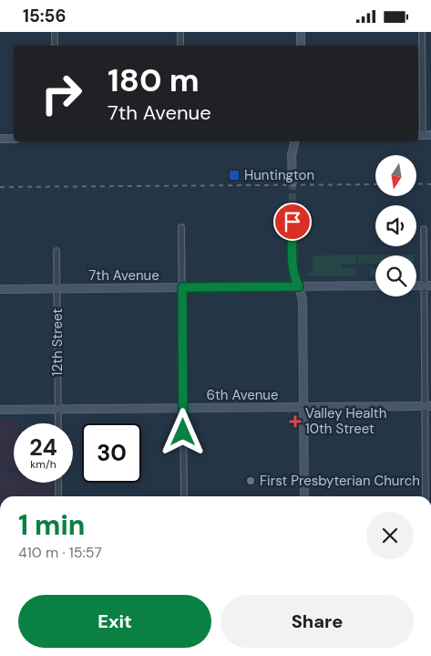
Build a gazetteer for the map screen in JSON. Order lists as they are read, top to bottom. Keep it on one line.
{"streets":{"street":["7th Avenue","12th Street","6th Avenue"]},"crossings":[["7th Avenue","12th Street"],["12th Street","6th Avenue"]],"places":{"transit":["Huntington"],"health":["Valley Health 10th Street"],"other":["First Presbyterian Church"]},"north":"bottom","page":{"status":"15:56","turn":["180 m","7th Avenue"],"speed":"24 km/h","limit":"30","heading":["1 min","410 m · 15:57"],"buttons":["Exit","Share"]}}
